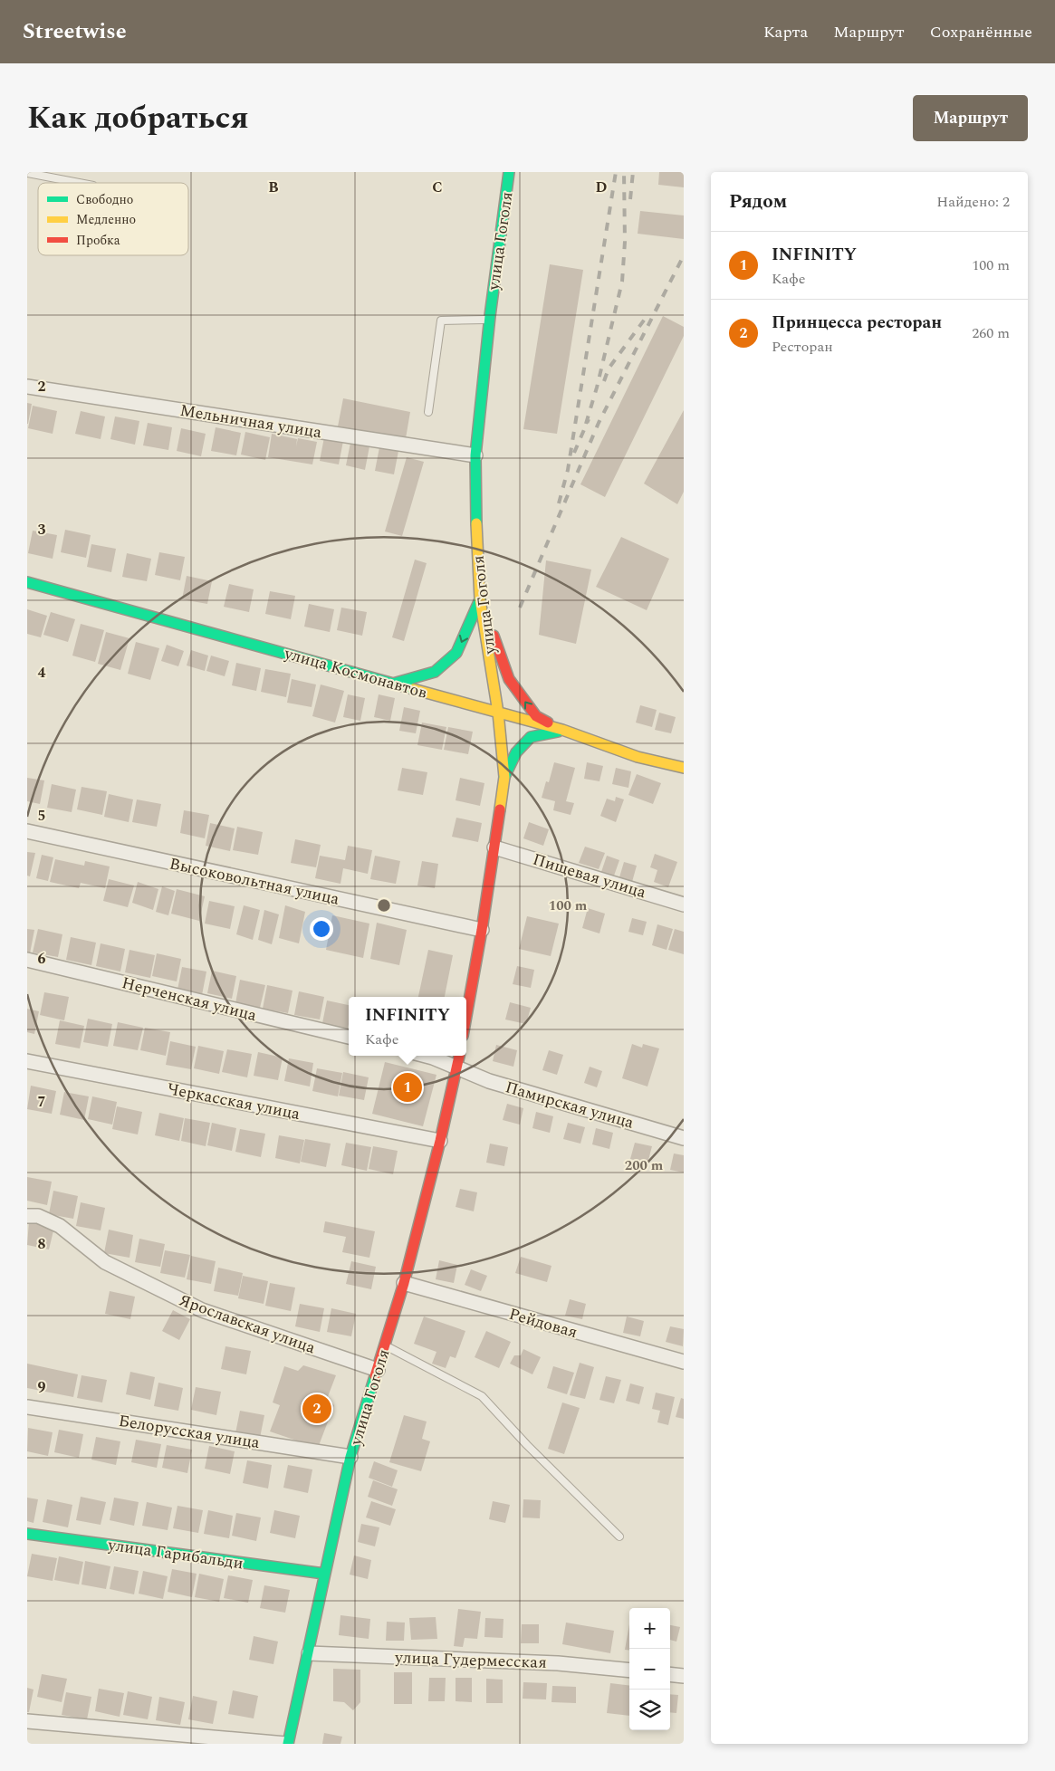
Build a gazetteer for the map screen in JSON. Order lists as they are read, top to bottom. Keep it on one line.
{"streets":{"main road":["улица Гоголя","улица Космонавтов","улица Гарибальди"],"street":["Мельничная улица","Пищевая улица","Высоковольтная улица","Нерченская улица","Черкасская улица","Памирская улица","Рейдовая","Ярославская улица","Белорусская улица","улица Гудермесская"]},"crossings":[["улица Гоголя","Мельничная улица"],["улица Гоголя","улица Космонавтов"],["улица Гоголя","Пищевая улица"],["улица Гоголя","Высоковольтная улица"],["улица Гоголя","Черкасская улица"],["улица Гоголя","Памирская улица"],["улица Гоголя","Рейдовая"],["улица Гоголя","Ярославская улица"],["улица Гоголя","Белорусская улица"],["улица Гоголя","улица Гарибальди"],["улица Гоголя","улица Гудермесская"]],"legend":["Свободно","Медленно","Пробка"],"page":{"header":"Streetwise","nav":["Карта","Маршрут","Сохранённые"],"title":"Как добраться","buttons":"Маршрут","heading":["Рядом","Найдено: 2"],"list":[{"mark":"1","name":"INFINITY","note":"Кафе","value":"100 m"},{"mark":"2","name":"Принцесса ресторан","note":"Ресторан","value":"260 m"}],"popup":["INFINITY","Кафе"],"pins":["1","2"],"map_buttons":["+","−"]},"grid":{"columns":["B","C","D"],"rows":["2","3","4","5","6","7","8","9"]},"rings":["100 m","200 m"]}
